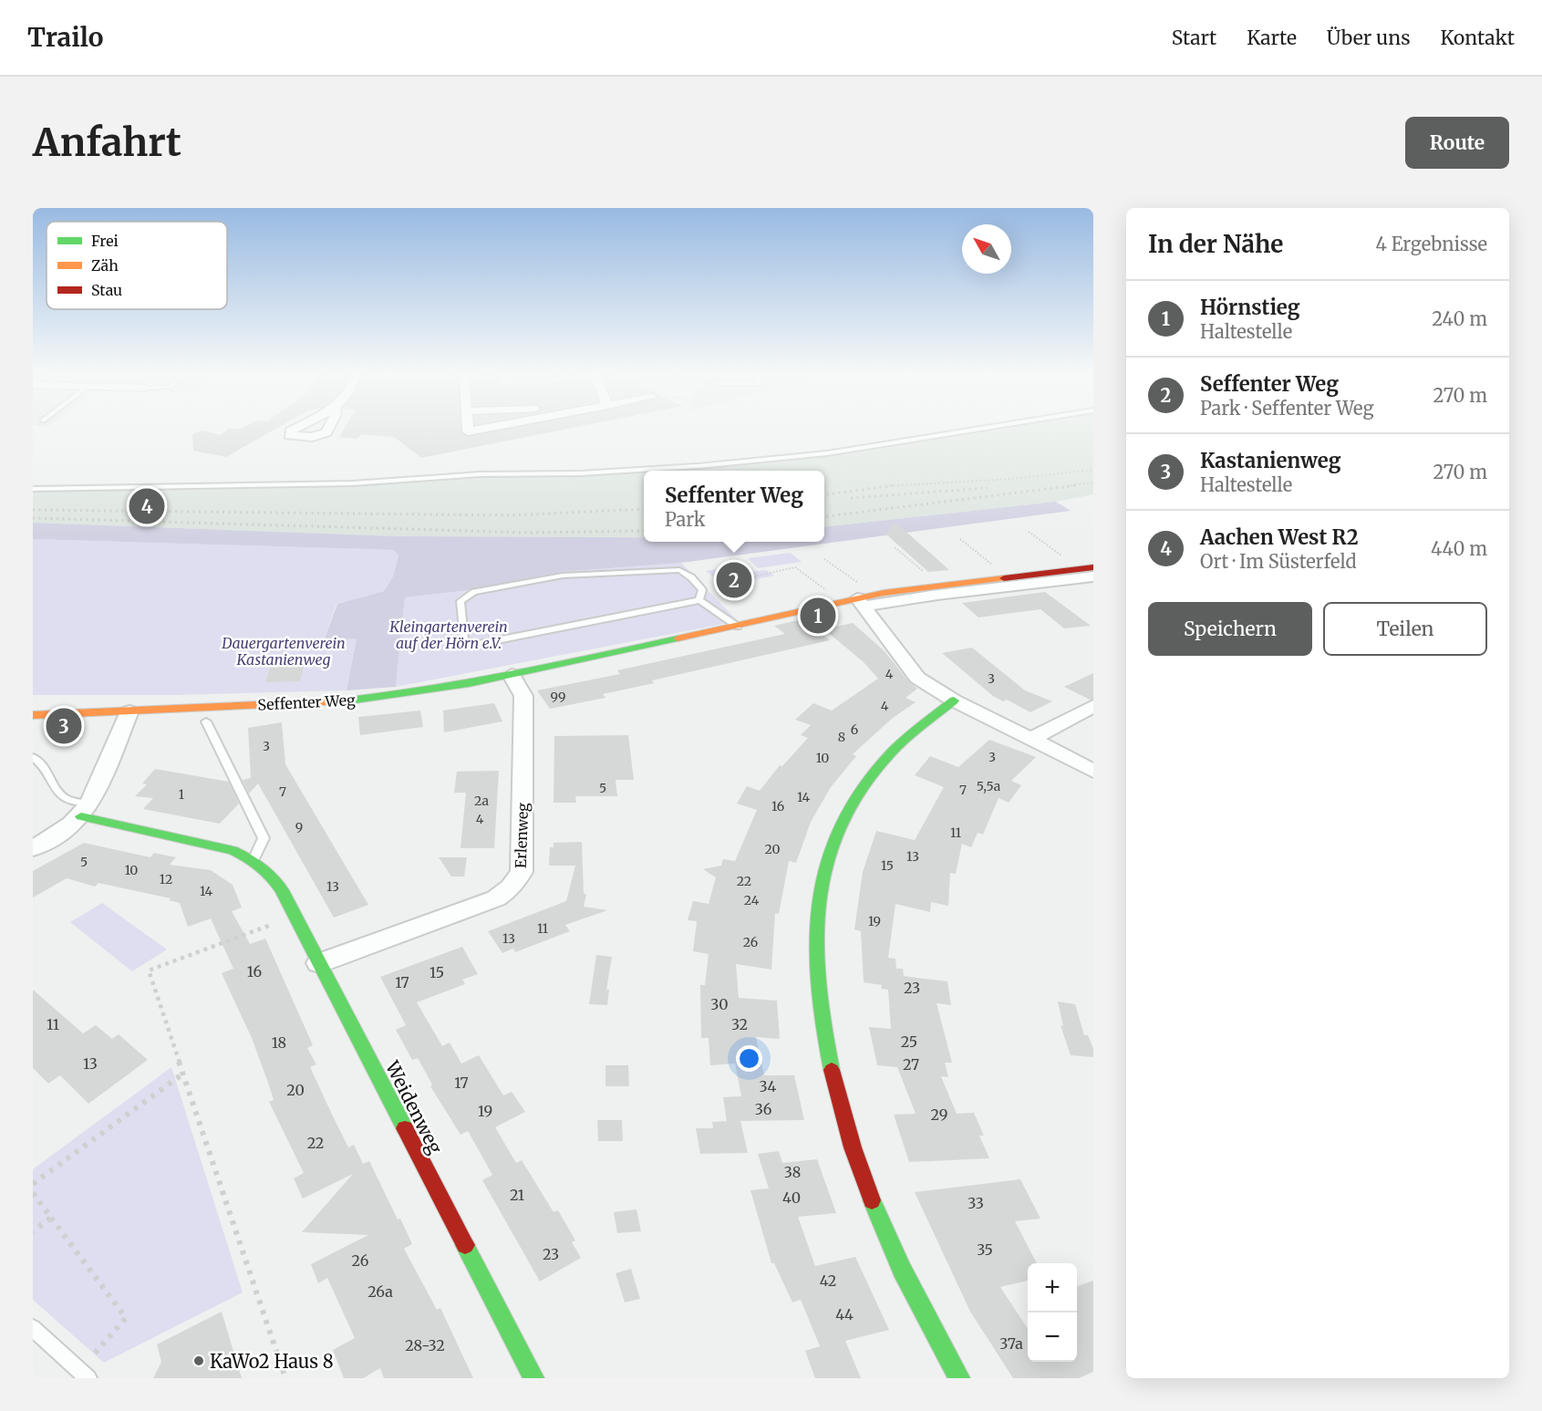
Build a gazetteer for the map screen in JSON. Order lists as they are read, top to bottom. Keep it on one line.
{"streets":{"street":["Seffenter Weg","Erlenweg","Weidenweg"]},"crossings":[["Seffenter Weg","Erlenweg"],["Erlenweg","Weidenweg"]],"parks":["Kleingartenverein auf der Hörn e.V.","Dauergartenverein Kastanienweg"],"places":["KaWo2 Haus 8"],"house_numbers":["4","3","99","4","6","8","3","3","10","5,5a","5","7","7","1","14","2a","16","4","9","11","20","13","5","15","10","12","22","13","14","24","19","11","13","26","16","15","17","23","30","11","32","25","18","13","27","17","34","20","36","19","29","22","38","21","40","33","35","23","26","42","26a","44","37a","28-32"],"legend":["Frei","Zäh","Stau"],"north":"top left","page":{"header":"Trailo","nav":["Start","Karte","Über uns","Kontakt"],"buttons":["Route",["Speichern","Teilen"]],"title":"Anfahrt","heading":["In der Nähe","4 Ergebnisse"],"list":[{"mark":"1","name":"Hörnstieg","note":"Haltestelle","value":"240 m"},{"mark":"2","name":"Seffenter Weg","note":"Park · Seffenter Weg","value":"270 m"},{"mark":"3","name":"Kastanienweg","note":"Haltestelle","value":"270 m"},{"mark":"4","name":"Aachen West R2","note":"Ort · Im Süsterfeld","value":"440 m"}],"popup":["Seffenter Weg","Park"],"pins":["4","2","1","3"],"map_buttons":["+","−"]}}
